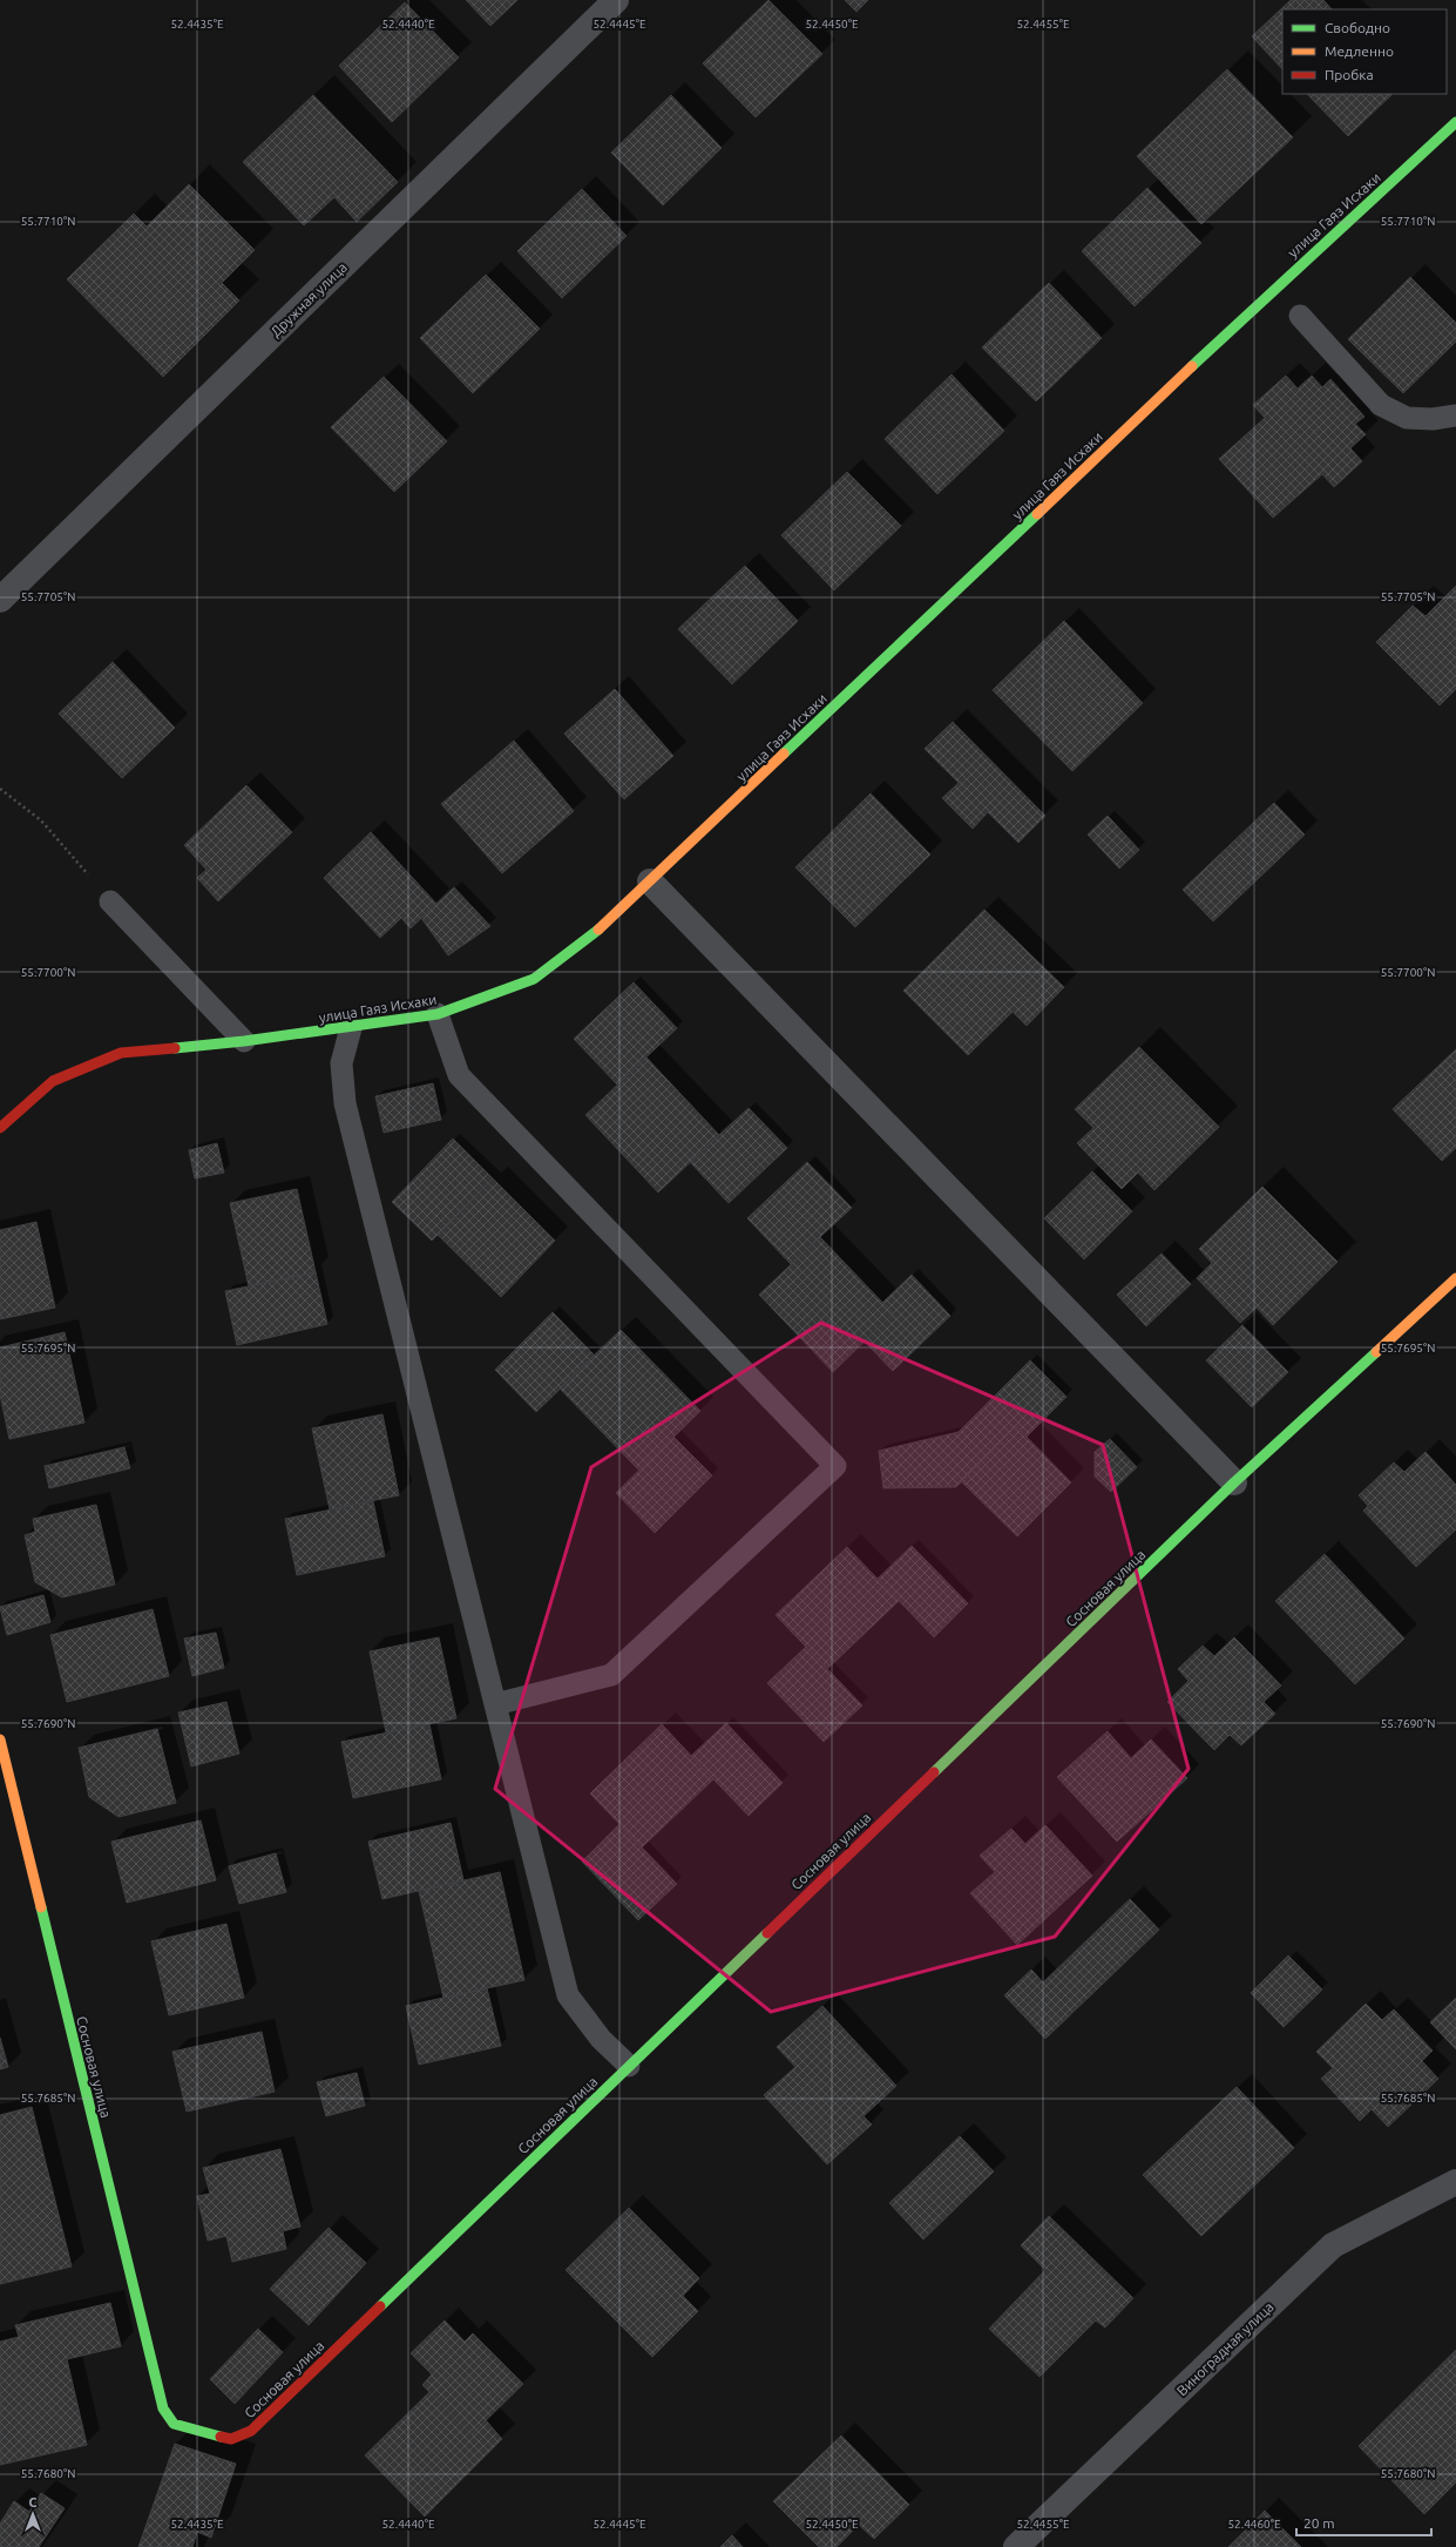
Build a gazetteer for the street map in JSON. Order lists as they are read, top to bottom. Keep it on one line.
{"streets":{"street":["улица Гаяз Исхаки","Дружная улица","Сосновая улица","Виноградная улица"]},"legend":["Свободно","Медленно","Пробка"],"scale_bar":"20 m","north":"top","coordinates":["52.4435°E","52.4440°E","52.4445°E","52.4450°E","52.4455°E","55.7710°N","55.7705°N","55.7700°N","55.7695°N","55.7690°N","55.7685°N","55.7680°N","52.4460°E"]}
